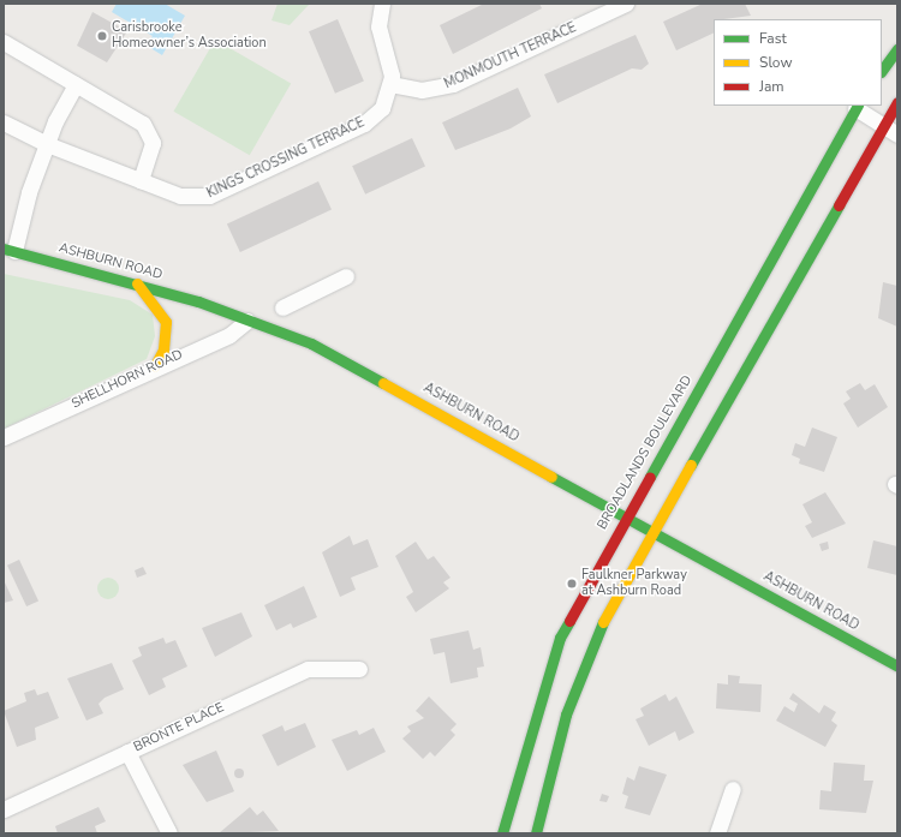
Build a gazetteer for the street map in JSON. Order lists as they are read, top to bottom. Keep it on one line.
{"streets":{"main road":["ASHBURN ROAD","BROADLANDS BOULEVARD"],"street":["MONMOUTH TERRACE","KINGS CROSSING TERRACE","SHELLHORN ROAD","BRONTE PLACE"]},"crossings":[["MONMOUTH TERRACE","KINGS CROSSING TERRACE"],["ASHBURN ROAD","SHELLHORN ROAD"],["ASHBURN ROAD","BROADLANDS BOULEVARD"]],"places":["Carisbrooke Homeowner’s Association","Faulkner Parkway at Ashburn Road"],"legend":["Fast","Slow","Jam"]}
